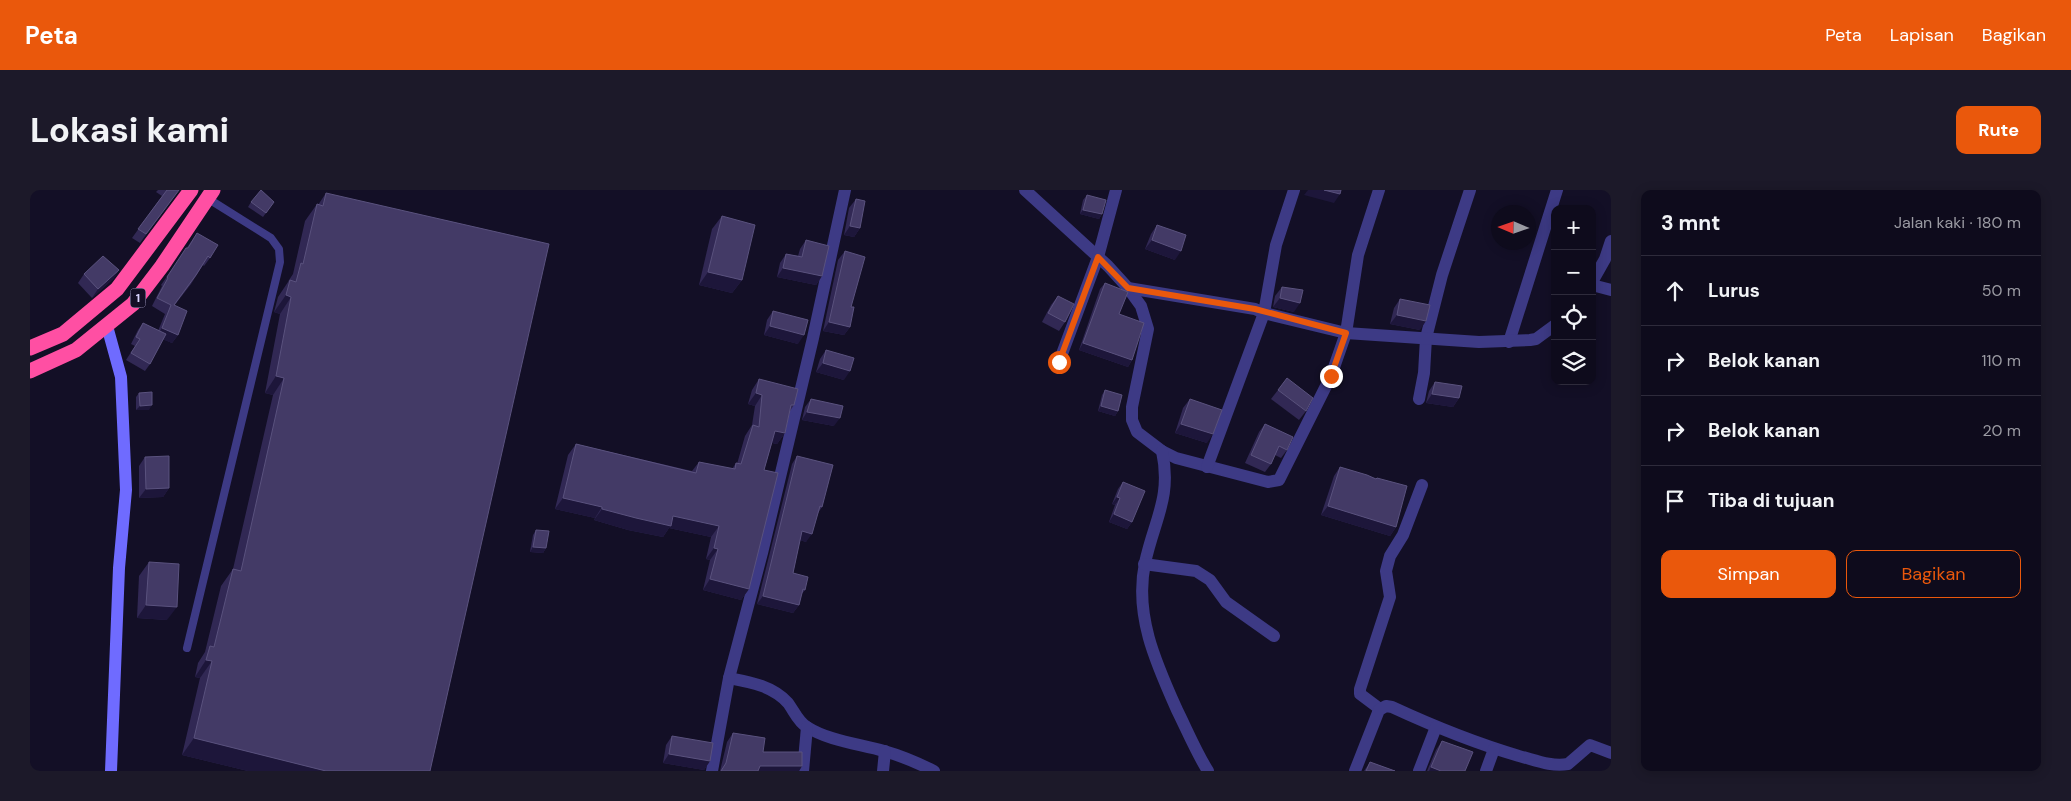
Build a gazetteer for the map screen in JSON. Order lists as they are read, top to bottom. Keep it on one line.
{"streets":{"highway":["1"]},"north":"left","page":{"header":"Peta","nav":["Peta","Lapisan","Bagikan"],"buttons":["Rute",["Simpan","Bagikan"]],"title":"Lokasi kami","heading":["3 mnt","Jalan kaki · 180 m"],"map_buttons":["+","−"],"list":[["Lurus","50 m"],["Belok kanan","110 m"],["Belok kanan","20 m"],"Tiba di tujuan"]}}
